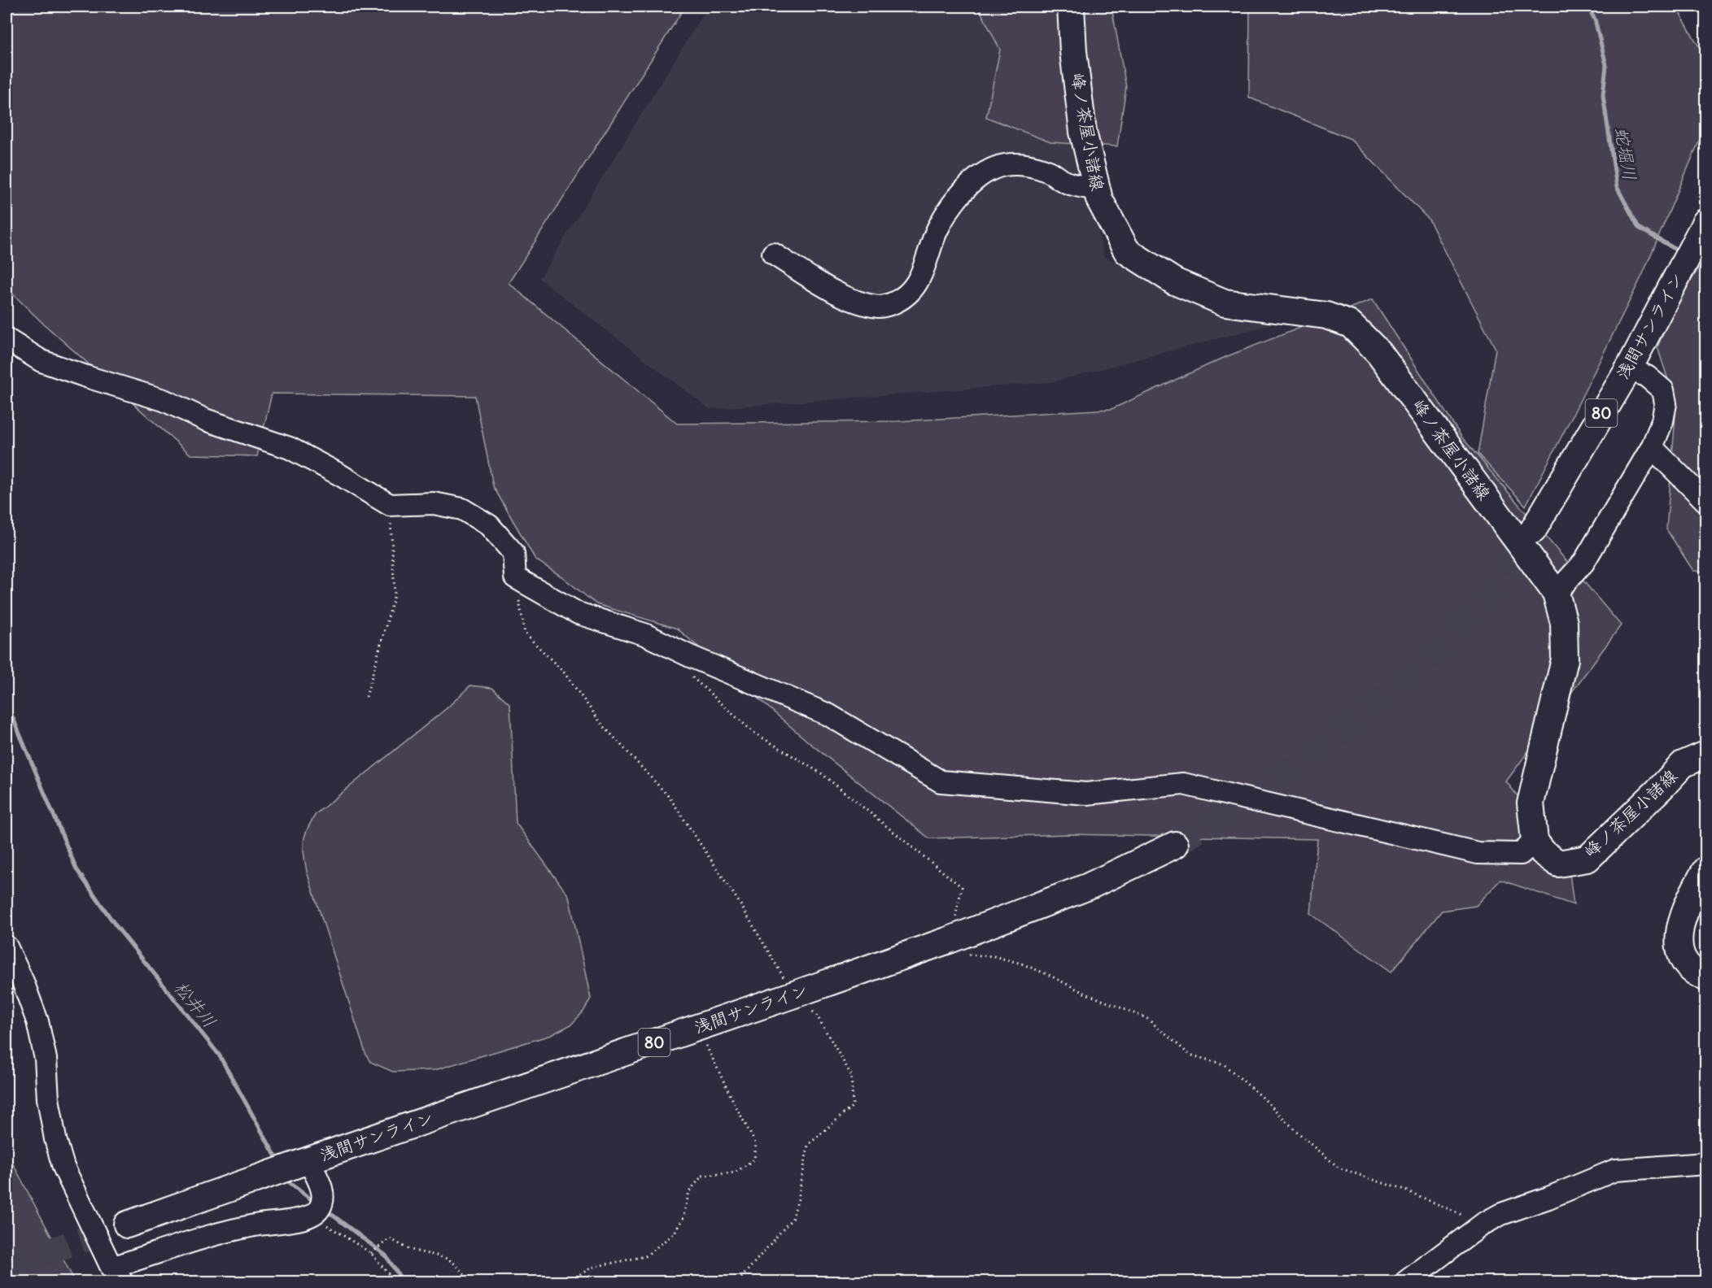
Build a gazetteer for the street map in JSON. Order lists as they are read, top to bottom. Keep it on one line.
{"streets":{"main road":["峰ノ茶屋小諸線","浅間サンライン","80"]},"water":["蛇堀川","松井川"]}
